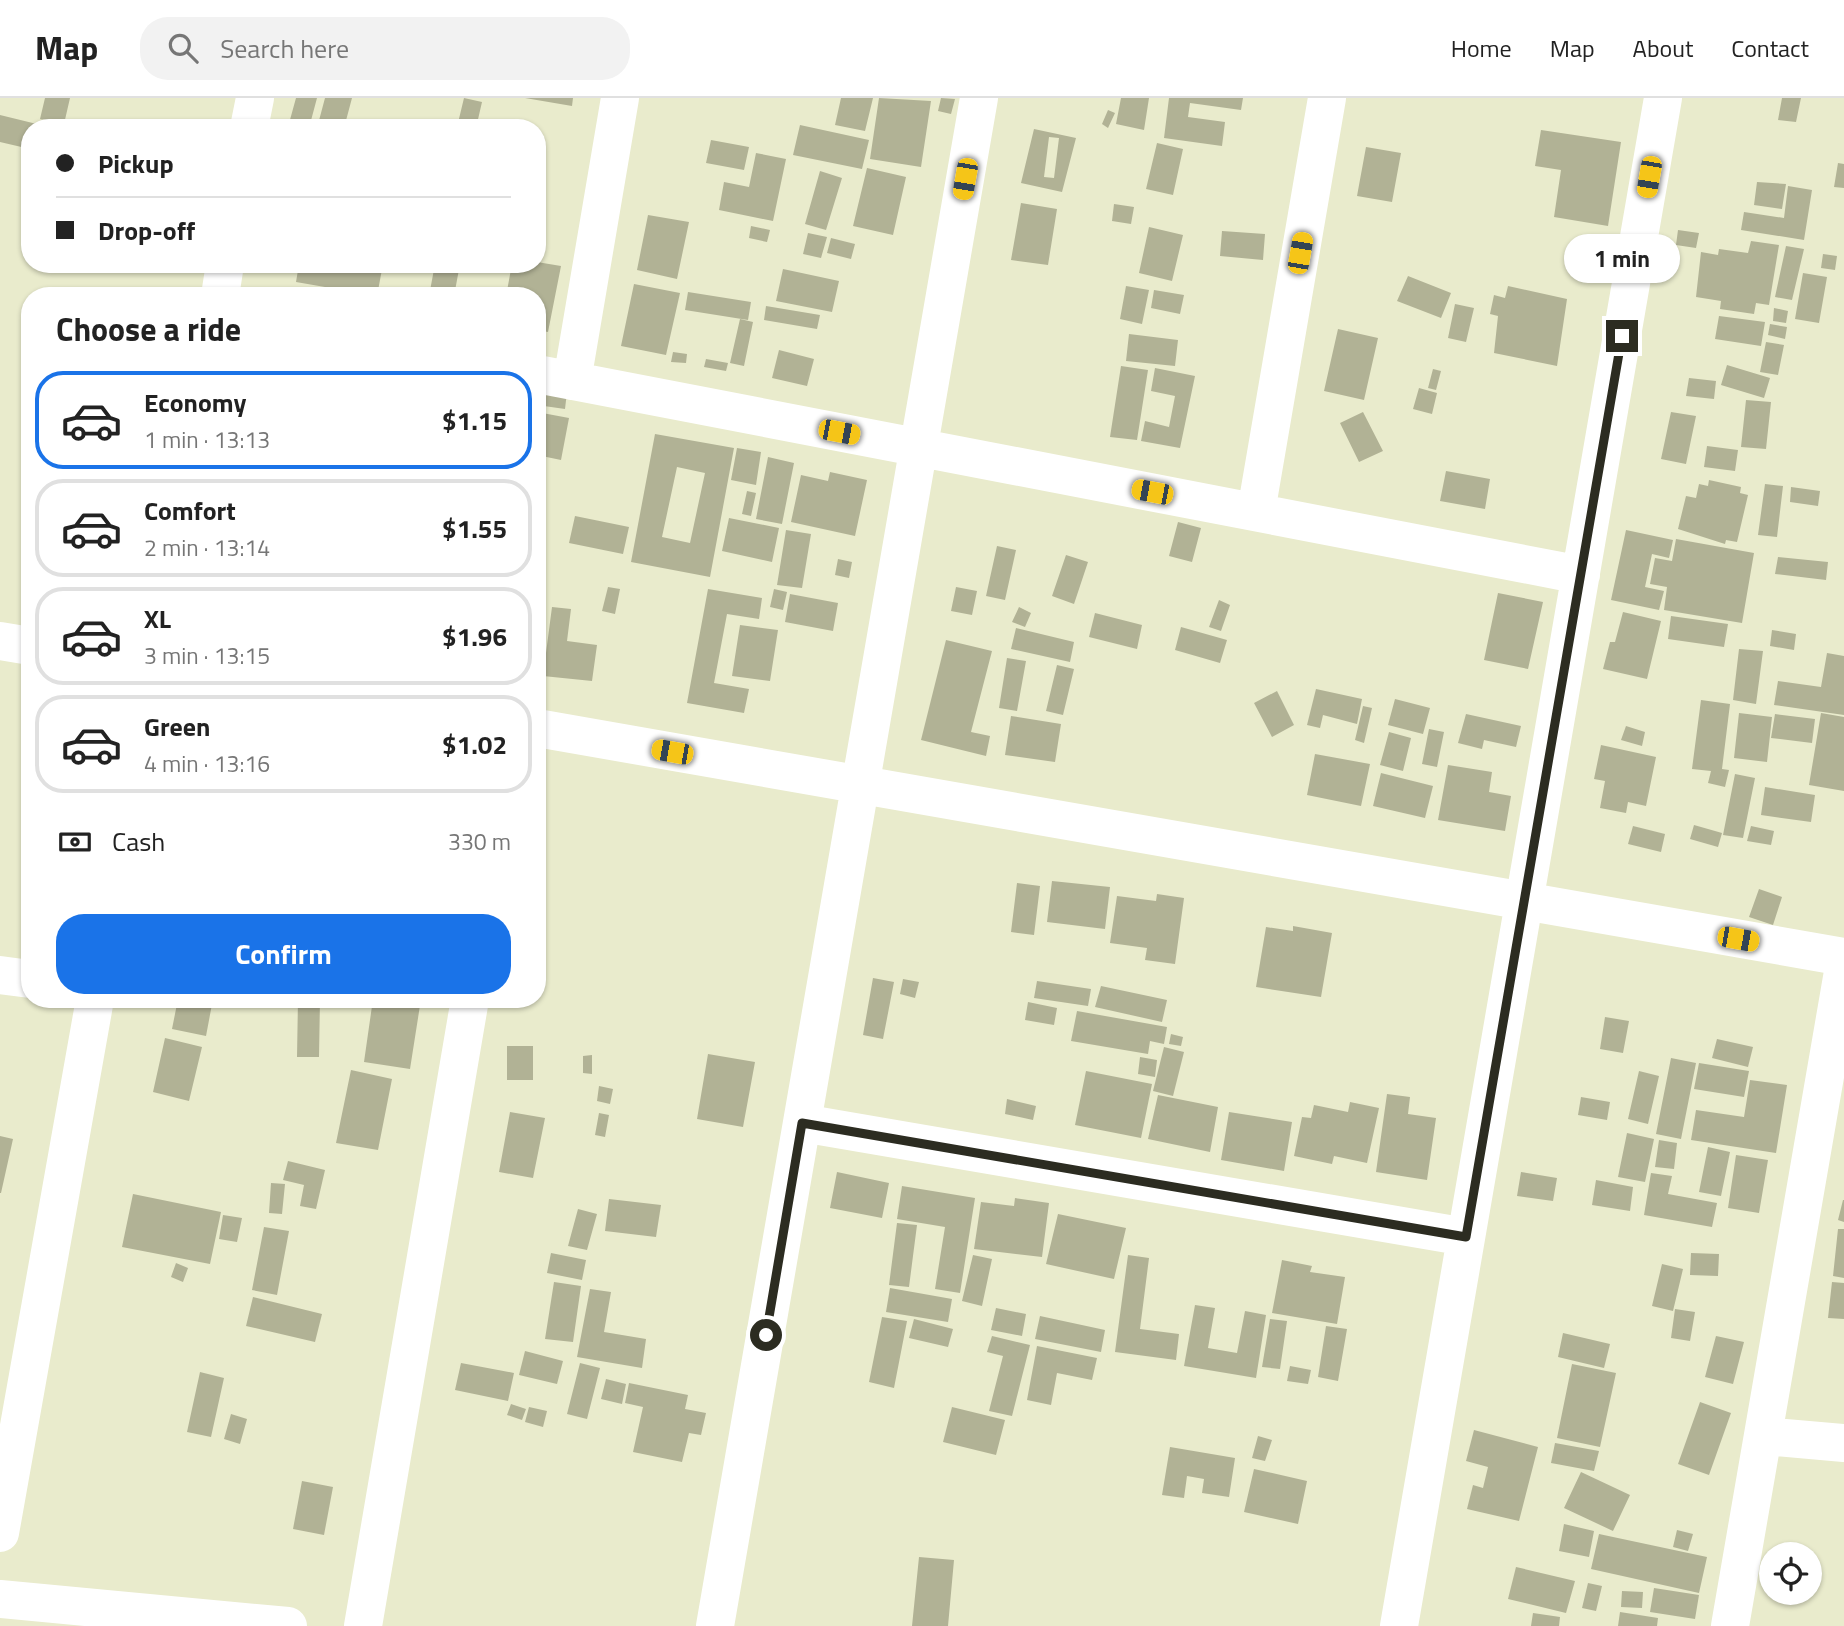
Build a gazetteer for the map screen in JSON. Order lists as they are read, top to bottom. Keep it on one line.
{"page":{"header":"Map","search":"Search here","nav":["Home","Map","About","Contact"],"banner":["Pickup","Drop-off"],"bubble":"1 min","heading":"Choose a ride","list":[{"name":"Economy","note":"1 min · 13:13","value":"$1.15"},{"name":"Comfort","note":"2 min · 13:14","value":"$1.55"},{"name":"XL","note":"3 min · 13:15","value":"$1.96"},{"name":"Green","note":"4 min · 13:16","value":"$1.02"}],"pay":["Cash","330 m"],"buttons":"Confirm"}}
